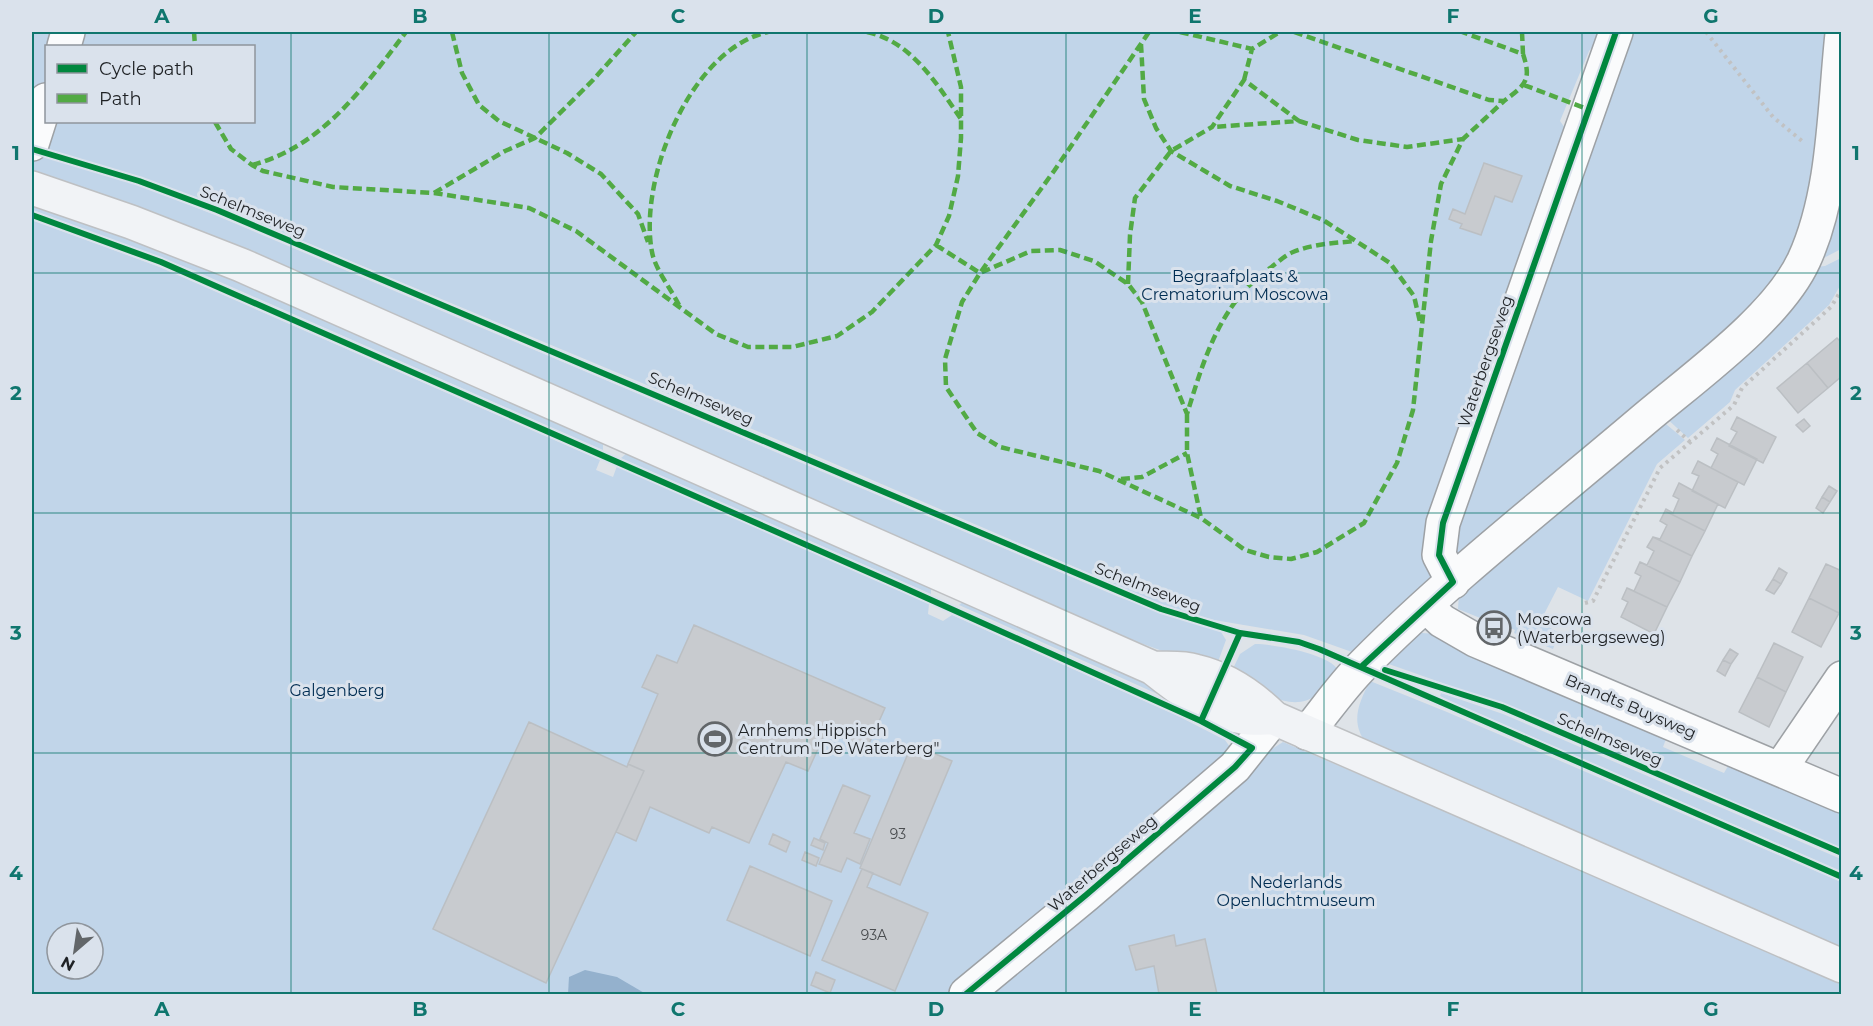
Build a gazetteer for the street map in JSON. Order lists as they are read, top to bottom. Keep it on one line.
{"streets":{"street":["Waterbergseweg","Brandts Buysweg"],"cycle path":["Schelmseweg"]},"parks":["Begraafplaats & Crematorium Moscowa","Galgenberg","Nederlands Openluchtmuseum"],"places":{"bus stop":["Moscowa (Waterbergseweg)"],"sports":["Arnhems Hippisch Centrum \"De Waterberg\""]},"house_numbers":["93","93A"],"legend":["Cycle path","Path"],"north":"bottom left","grid":{"columns":["A","B","C","D","E","F","G"],"rows":["1","2","3","4"]}}
